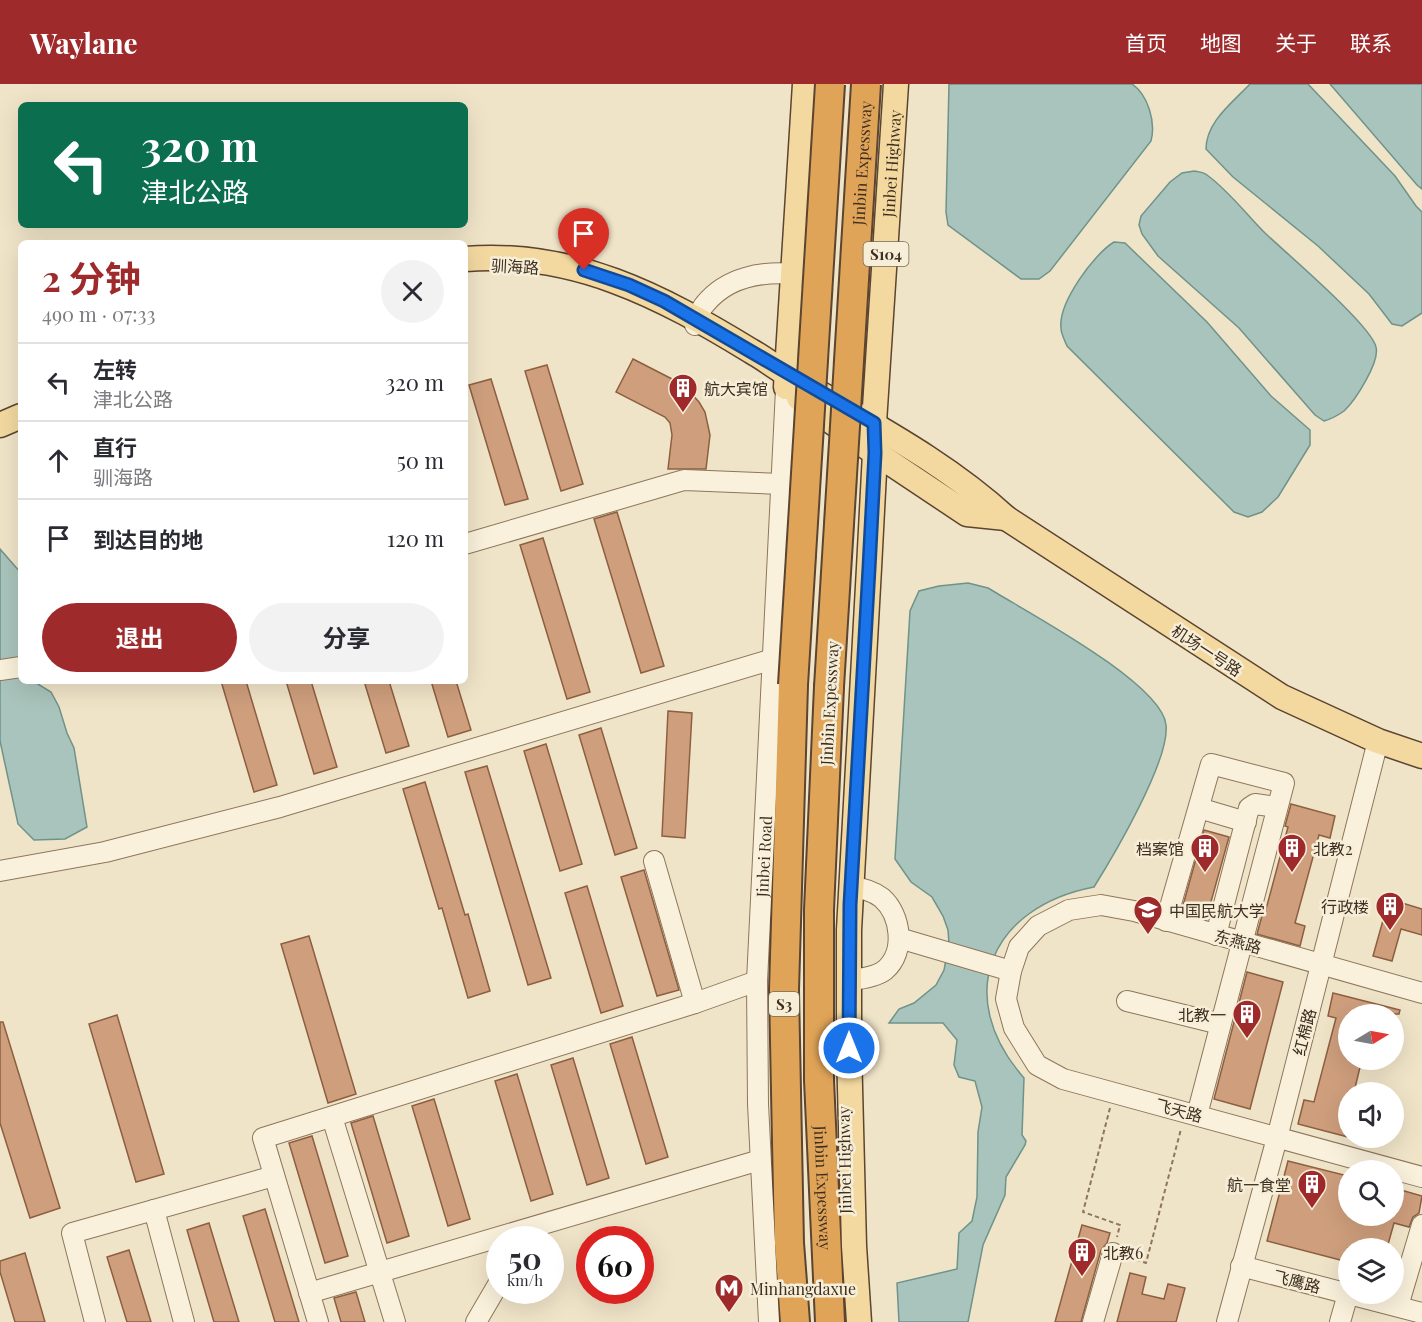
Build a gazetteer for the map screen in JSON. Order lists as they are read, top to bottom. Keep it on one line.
{"streets":{"highway":["Jinbin Expessway","S3"],"main road":["Jinbei Highway","S104","驯海路","机场一号路"],"street":["Jinbei Road","东燕路","红棉路","飞天路","飞鹰路"]},"crossings":[["Jinbei Highway","机场一号路"],["驯海路","机场一号路"],["驯海路","Jinbei Road"],["机场一号路","Jinbei Road"],["机场一号路","红棉路"],["东燕路","红棉路"],["东燕路","飞天路"],["红棉路","飞天路"],["红棉路","飞鹰路"]],"places":{"building":["航大宾馆","档案馆","北教2","行政楼","北教一","航一食堂","北教6"],"school or university":["中国民航大学"],"metro station":["Minhangdaxue"]},"north":"right","page":{"header":"Waylane","nav":["首页","地图","关于","联系"],"turn":["320 m","津北公路"],"heading":["2 分钟","490 m · 07:33"],"list":[{"name":"左转","note":"津北公路","value":"320 m"},{"name":"直行","note":"驯海路","value":"50 m"},{"name":"到达目的地","value":"120 m"}],"buttons":["退出","分享"],"speed":"50 km/h","limit":"60"}}
